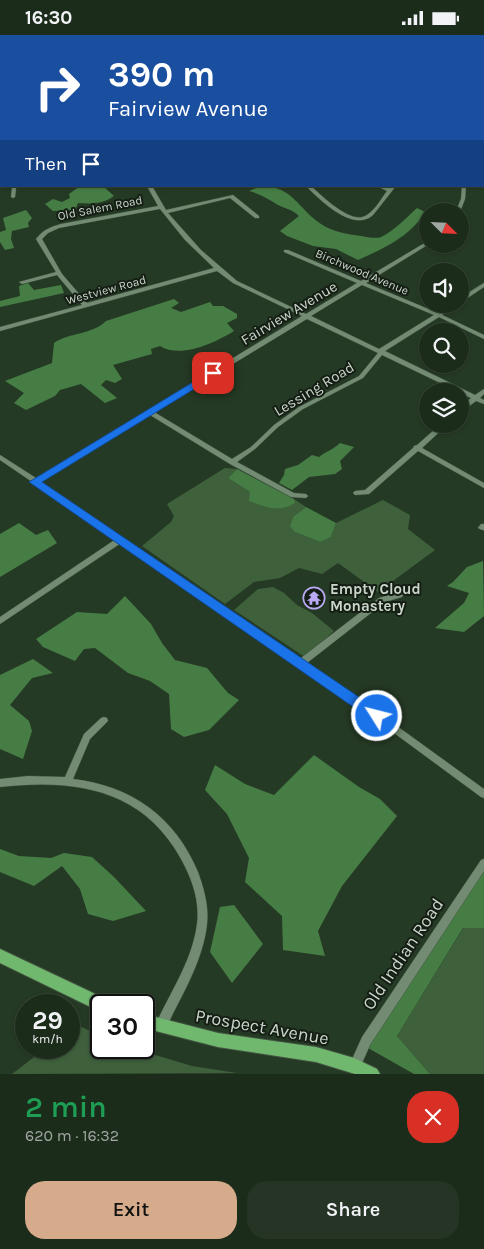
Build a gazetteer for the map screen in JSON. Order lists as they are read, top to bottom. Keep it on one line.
{"streets":{"main road":["Prospect Avenue"],"street":["Old Salem Road","Birchwood Avenue","Westview Road","Fairview Avenue","Lessing Road","Old Indian Road"]},"crossings":[["Old Salem Road","Westview Road"],["Birchwood Avenue","Fairview Avenue"],["Birchwood Avenue","Lessing Road"],["Old Indian Road","Prospect Avenue"]],"places":{"temple":["Empty Cloud Monastery"]},"north":"bottom right","page":{"status":"16:30","turn":["390 m","Fairview Avenue"],"then":"Then","speed":"29 km/h","limit":"30","heading":["2 min","620 m · 16:32"],"buttons":["Exit","Share"]}}
